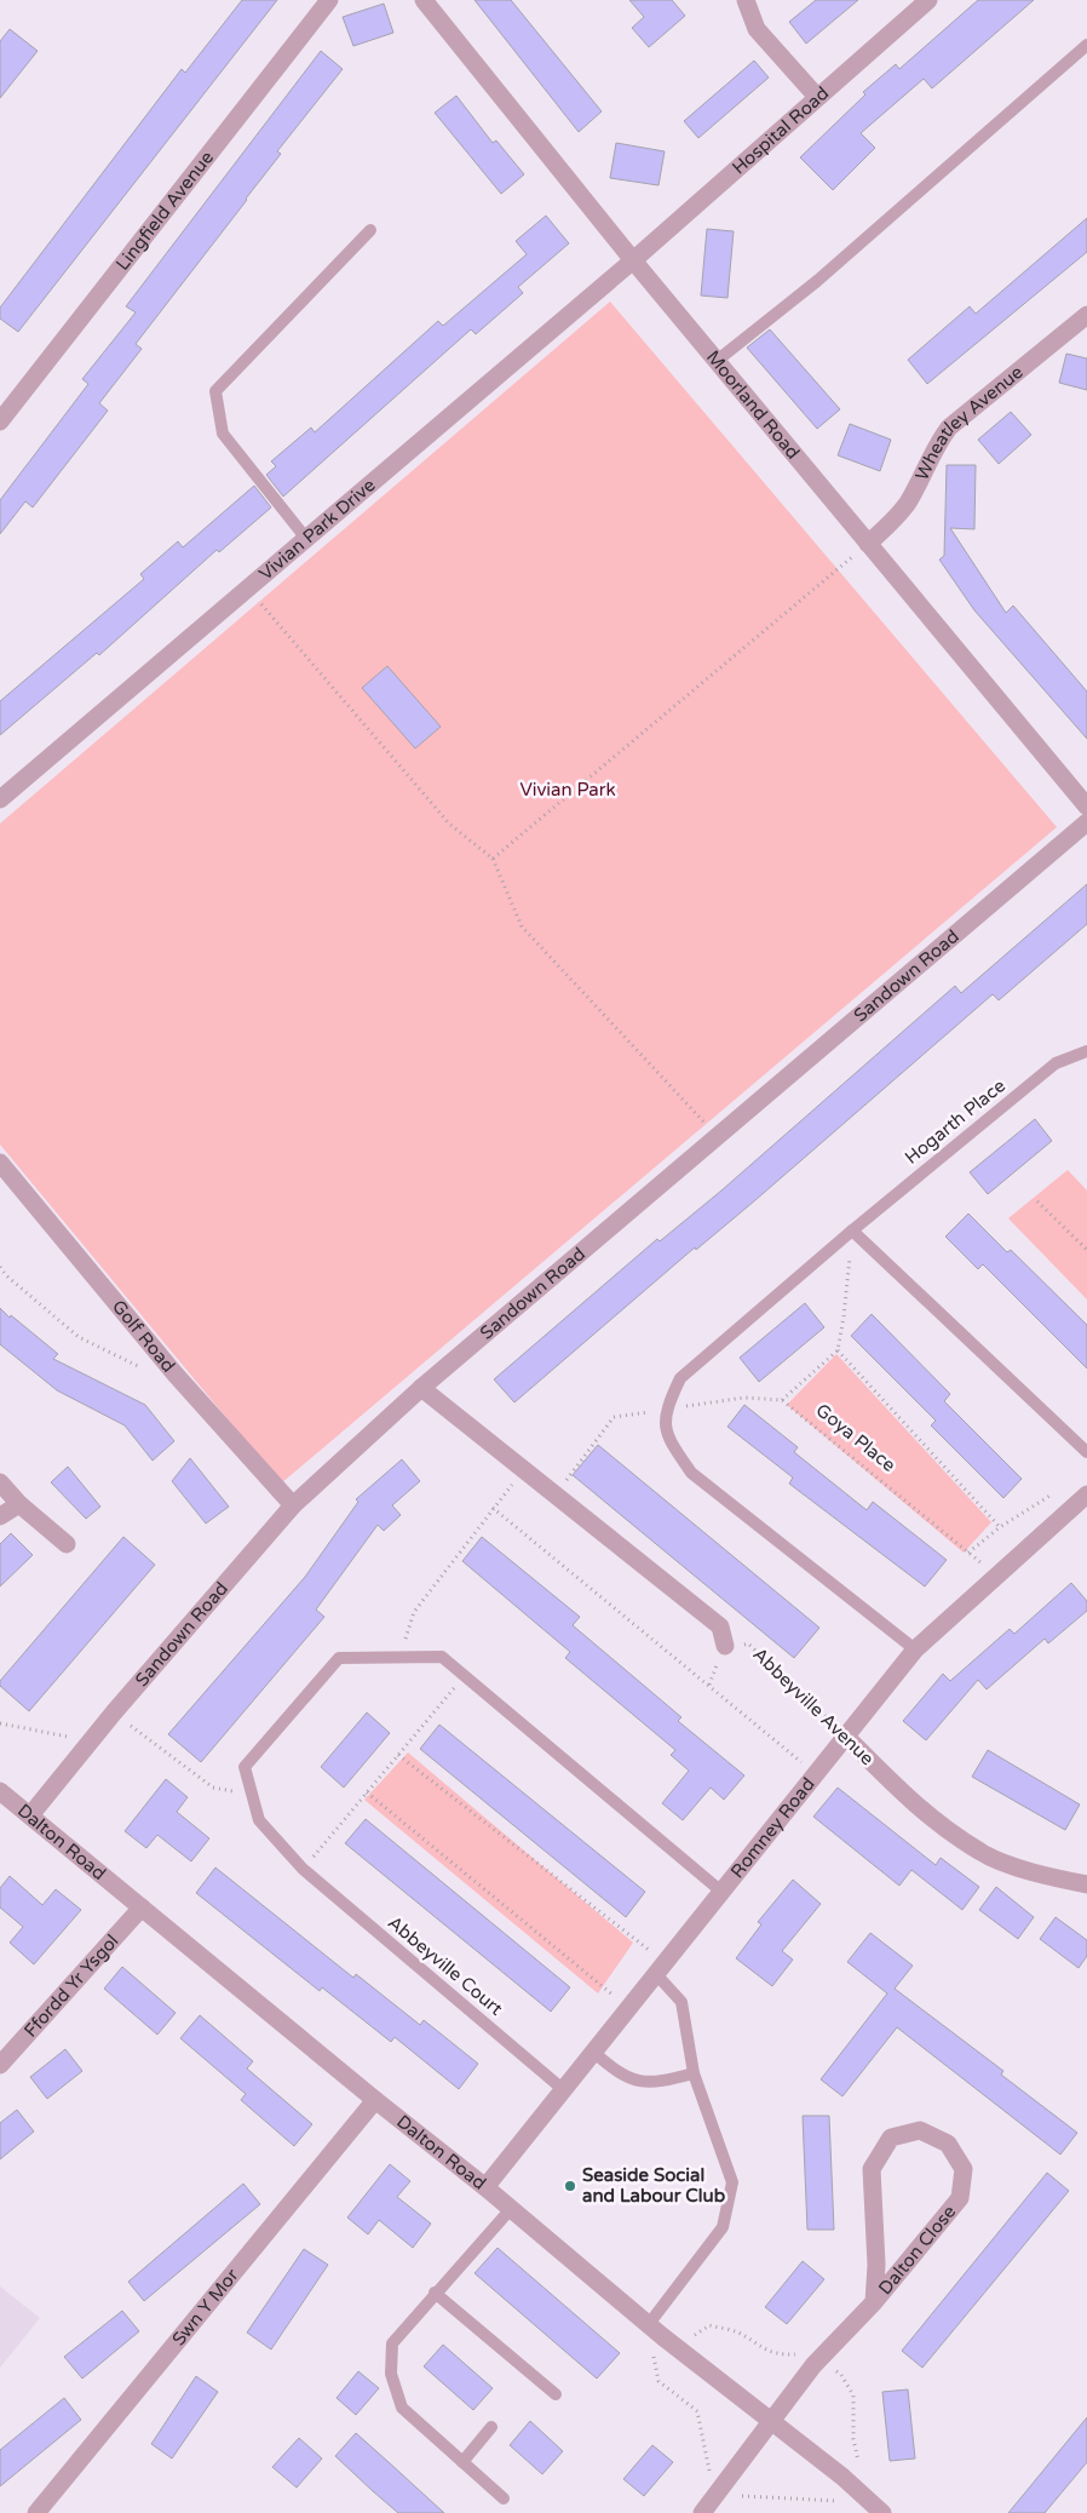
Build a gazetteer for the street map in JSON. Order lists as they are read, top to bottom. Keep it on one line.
{"streets":{"street":["Hospital Road","Lingfield Avenue","Moorland Road","Wheatley Avenue","Vivian Park Drive","Sandown Road","Golf Road","Abbeyville Avenue","Romney Road","Dalton Road","Ffordd Yr Ysgol","Dalton Close","Swn Y Mor"],"lane":["Hogarth Place","Abbeyville Court"],"path":["Goya Place"]},"crossings":[["Hospital Road","Moorland Road"],["Hospital Road","Vivian Park Drive"],["Moorland Road","Wheatley Avenue"],["Moorland Road","Vivian Park Drive"],["Sandown Road","Golf Road"],["Sandown Road","Abbeyville Avenue"],["Sandown Road","Dalton Road"],["Goya Place","Romney Road"],["Abbeyville Avenue","Romney Road"],["Romney Road","Dalton Road"],["Romney Road","Abbeyville Court"],["Dalton Road","Ffordd Yr Ysgol"],["Dalton Road","Dalton Close"],["Dalton Road","Swn Y Mor"]],"parks":["Vivian Park"],"places":["Seaside Social and Labour Club"]}
